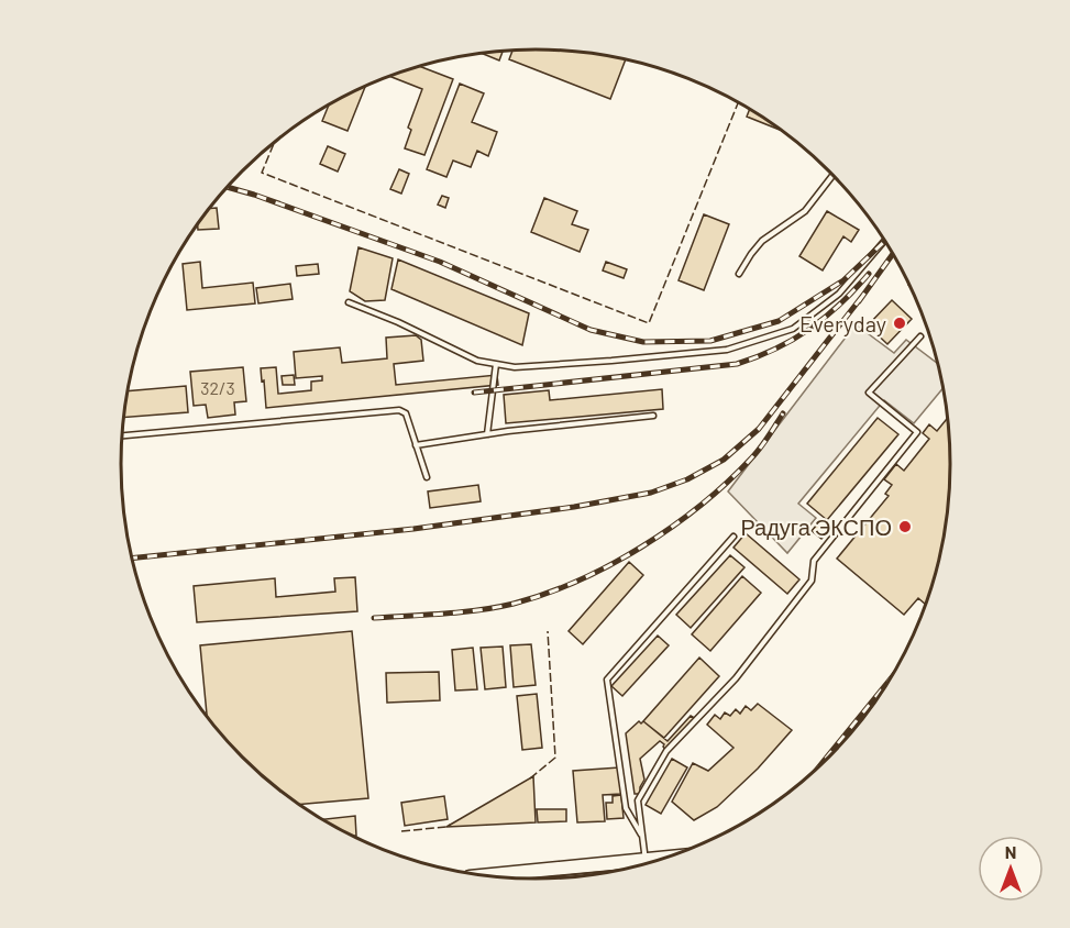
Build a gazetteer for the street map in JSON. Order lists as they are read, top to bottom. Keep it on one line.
{"places":["Everyday","Радуга ЭКСПО"],"house_numbers":["32/3"],"north":"top"}
